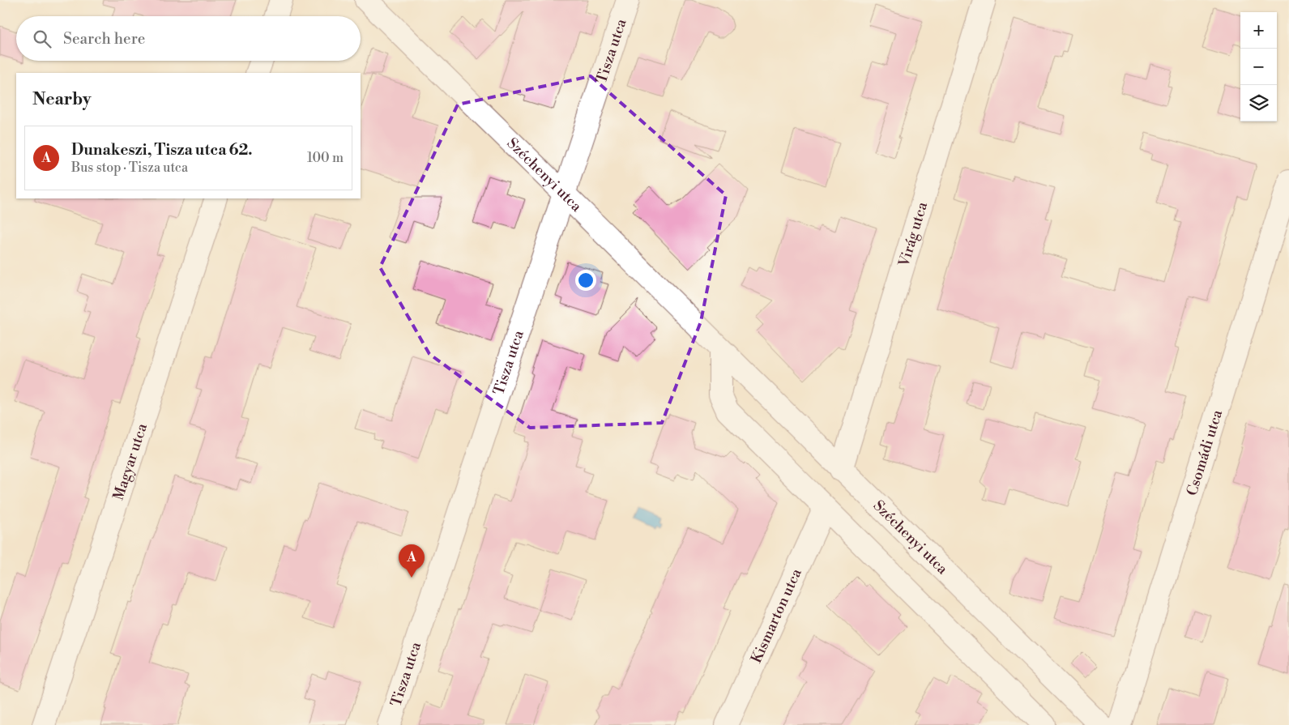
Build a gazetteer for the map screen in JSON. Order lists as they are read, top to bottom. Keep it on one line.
{"streets":{"street":["Tisza utca","Széchenyi utca","Virág utca","Csomádi utca","Magyar utca","Kismarton utca"]},"crossings":[["Tisza utca","Széchenyi utca"],["Széchenyi utca","Virág utca"]],"page":{"map_buttons":["+","−"],"search":"Search here","heading":"Nearby","list":[{"mark":"A","name":"Dunakeszi, Tisza utca 62.","note":"Bus stop · Tisza utca","value":"100 m"}],"pins":"A"}}
